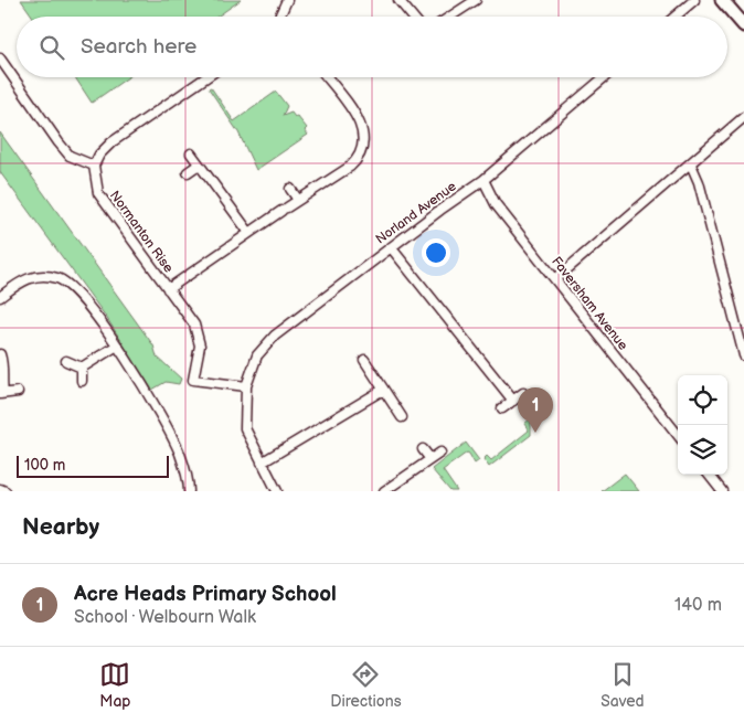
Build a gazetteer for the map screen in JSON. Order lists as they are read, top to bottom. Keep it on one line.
{"streets":{"street":["Norland Avenue","Normanton Rise","Faversham Avenue"]},"crossings":[["Norland Avenue","Normanton Rise"],["Norland Avenue","Faversham Avenue"]],"scale_bar":"100 m","page":{"search":"Search here","pins":"1","scale":"100 m","heading":"Nearby","list":[{"mark":"1","name":"Acre Heads Primary School","note":"School · Welbourn Walk","value":"140 m"}],"nav":["Map","Directions","Saved"]}}
